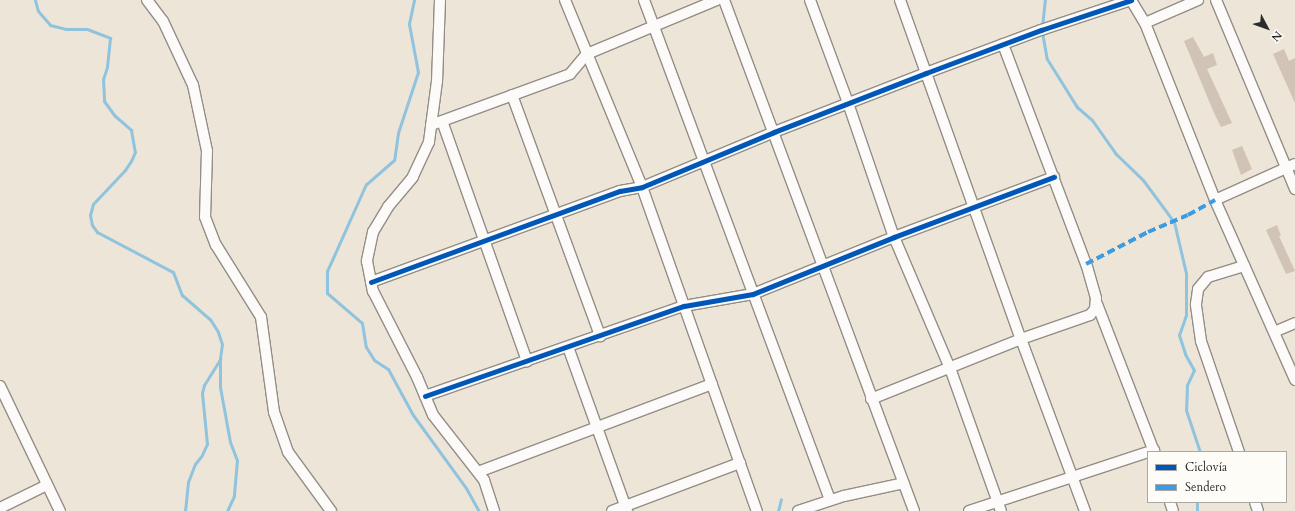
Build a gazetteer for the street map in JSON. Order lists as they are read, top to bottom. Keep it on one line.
{"legend":["Ciclovía","Sendero"],"north":"bottom right"}
